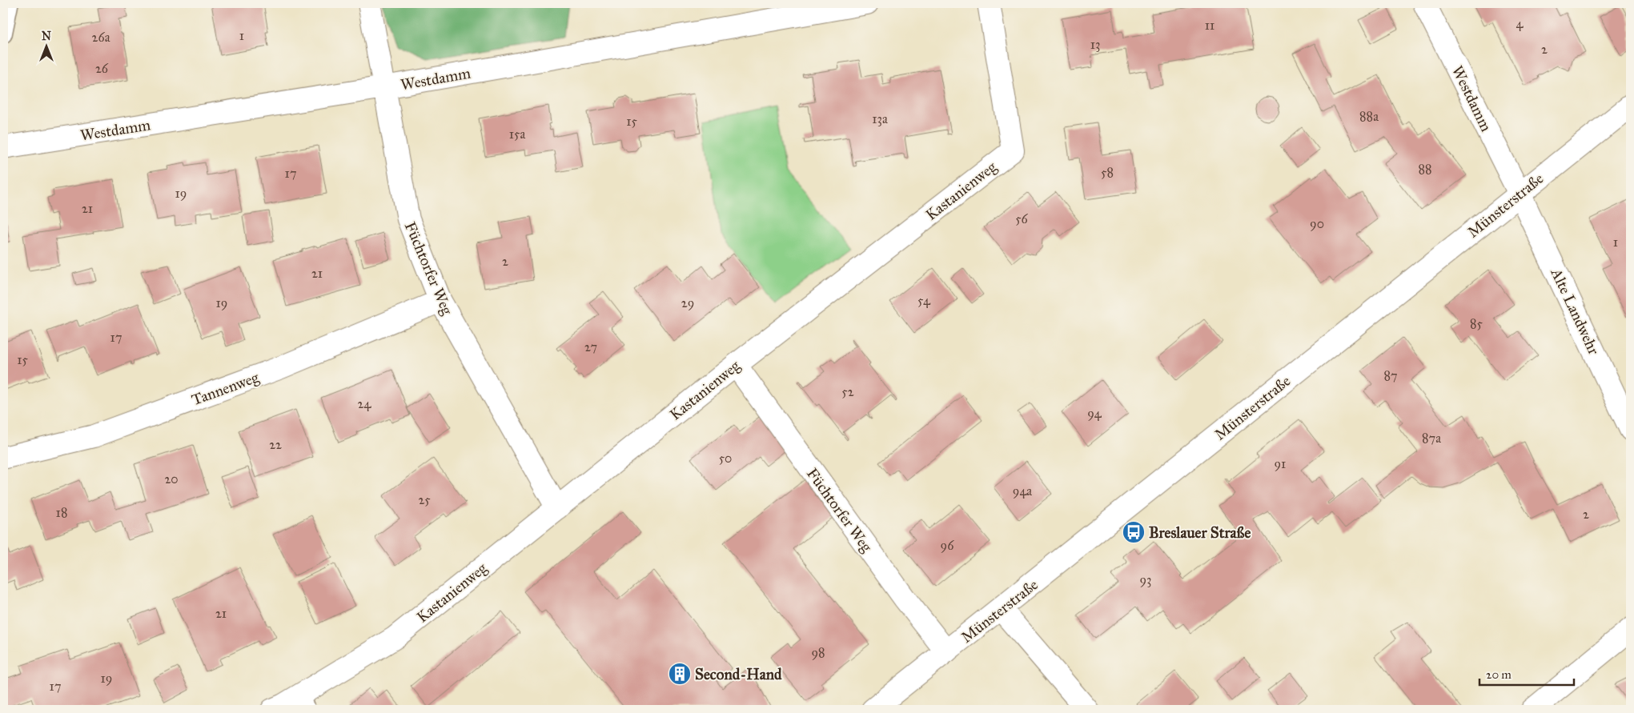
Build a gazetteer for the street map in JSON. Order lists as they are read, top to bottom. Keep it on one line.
{"streets":{"street":["Westdamm","Kastanienweg","Münsterstraße","Füchtorfer Weg","Alte Landwehr","Tannenweg"]},"crossings":[["Westdamm","Münsterstraße"],["Westdamm","Füchtorfer Weg"],["Westdamm","Alte Landwehr"],["Kastanienweg","Füchtorfer Weg"],["Münsterstraße","Füchtorfer Weg"],["Münsterstraße","Alte Landwehr"],["Füchtorfer Weg","Tannenweg"]],"places":{"bus stop":["Breslauer Straße"],"building":["Second-Hand"]},"house_numbers":["4","11","1","26a","13","2","26","88a","13a","15","15a","88","58","17","19","21","56","90","1","2","21","54","19","29","85","17","27","15","87","52","24","94","87a","22","50","91","20","94a","25","18","2","96","93","21","98","19","17"],"scale_bar":"20 m","north":"top"}
